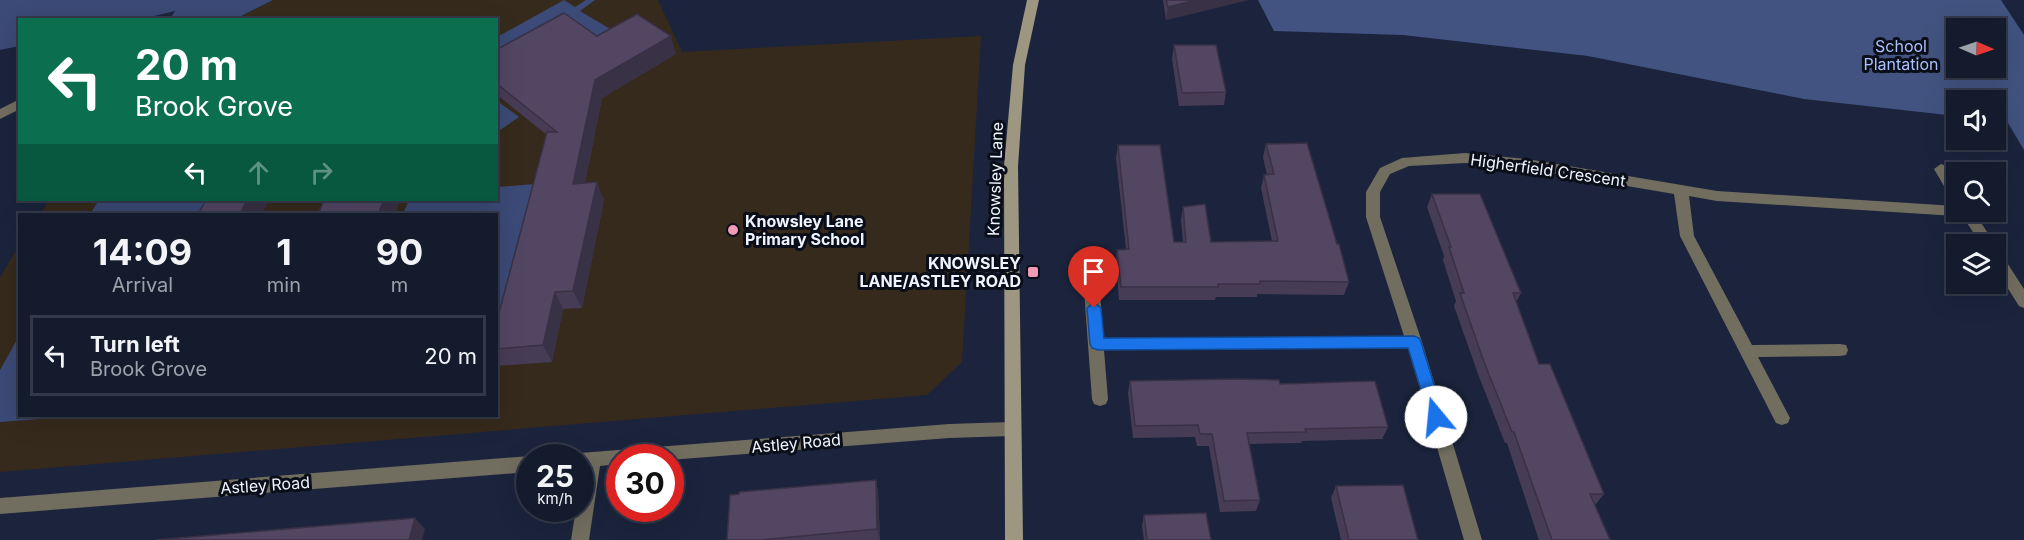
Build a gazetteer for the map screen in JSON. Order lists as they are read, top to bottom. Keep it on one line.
{"streets":{"main road":["Knowsley Lane"],"street":["Higherfield Crescent","Astley Road"]},"crossings":[["Knowsley Lane","Astley Road"]],"parks":["School Plantation"],"places":{"other":["Knowsley Lane Primary School"],"transit":["KNOWSLEY LANE/ASTLEY ROAD"]},"north":"right","page":{"turn":["20 m","Brook Grove"],"eta":["14:09","Arrival","1","min","90","m"],"list":[{"name":"Turn left","note":"Brook Grove","value":"20 m"}],"speed":"25 km/h","limit":"30"}}
